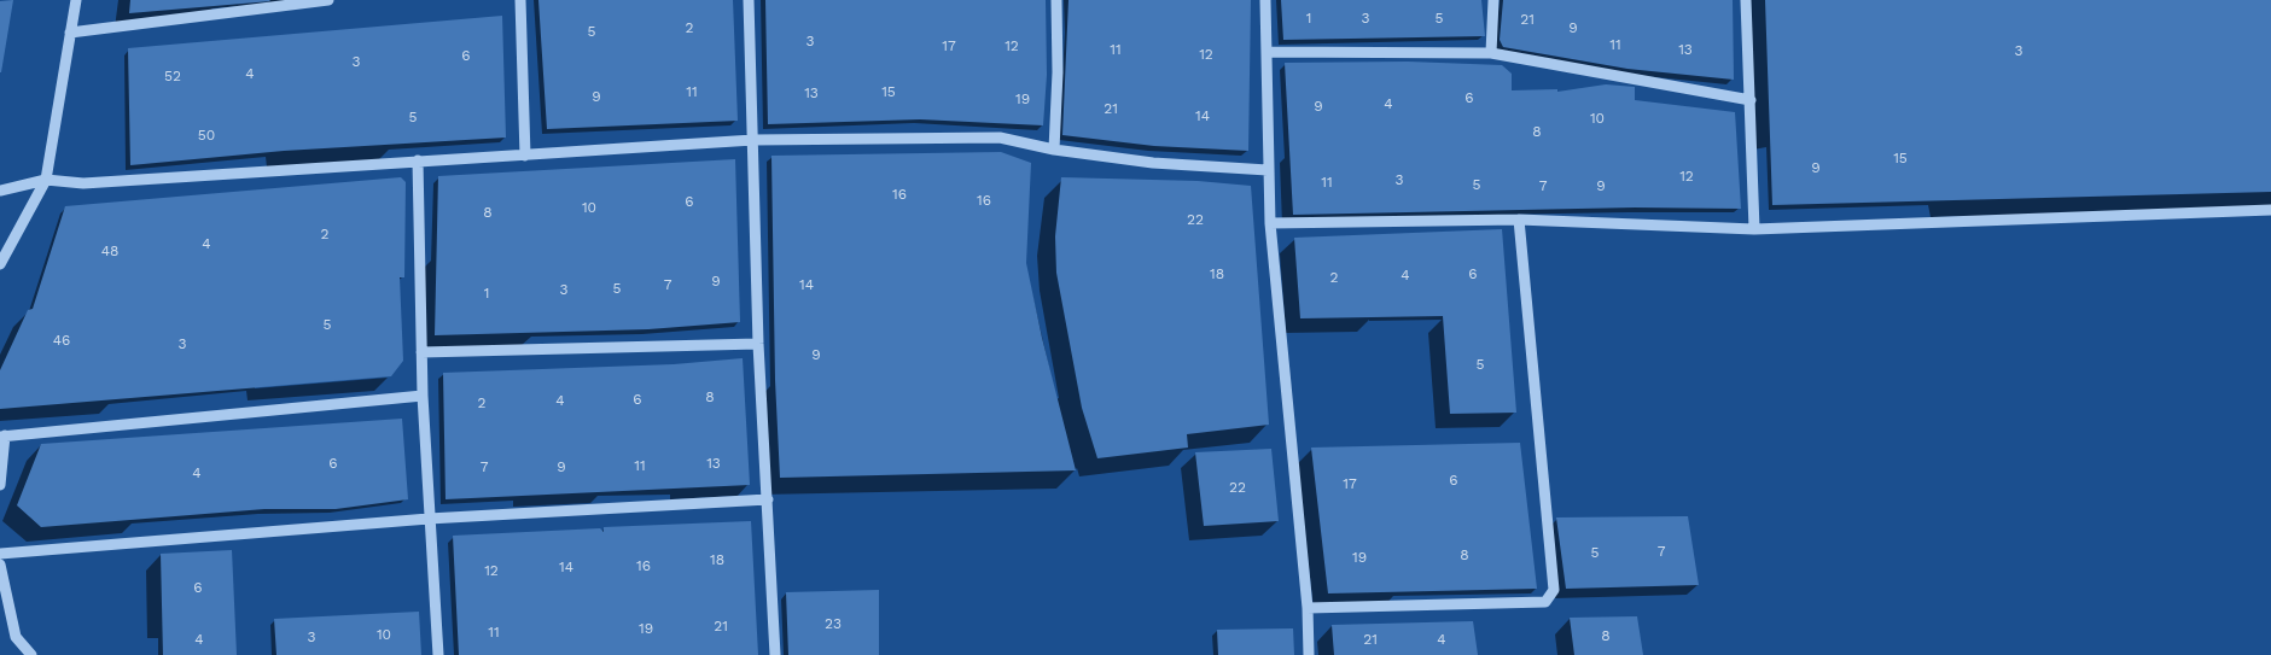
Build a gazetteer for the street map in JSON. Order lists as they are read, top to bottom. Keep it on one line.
{"house_numbers":["1","3","5","21","2","9","5","3","11","17","12","11","13","3","12","6","3","4","52","11","15","13","9","6","19","4","9","21","14","5","10","8","50","15","9","12","3","11","5","7","9","16","16","6","10","8","22","2","4","48","18","6","4","2","9","7","14","5","3","1","5","46","3","9","5","8","6","4","2","6","13","11","7","9","4","6","17","22","7","5","8","19","18","16","14","12","6","23","21","19","11","10","8","3","4","21","4"]}
